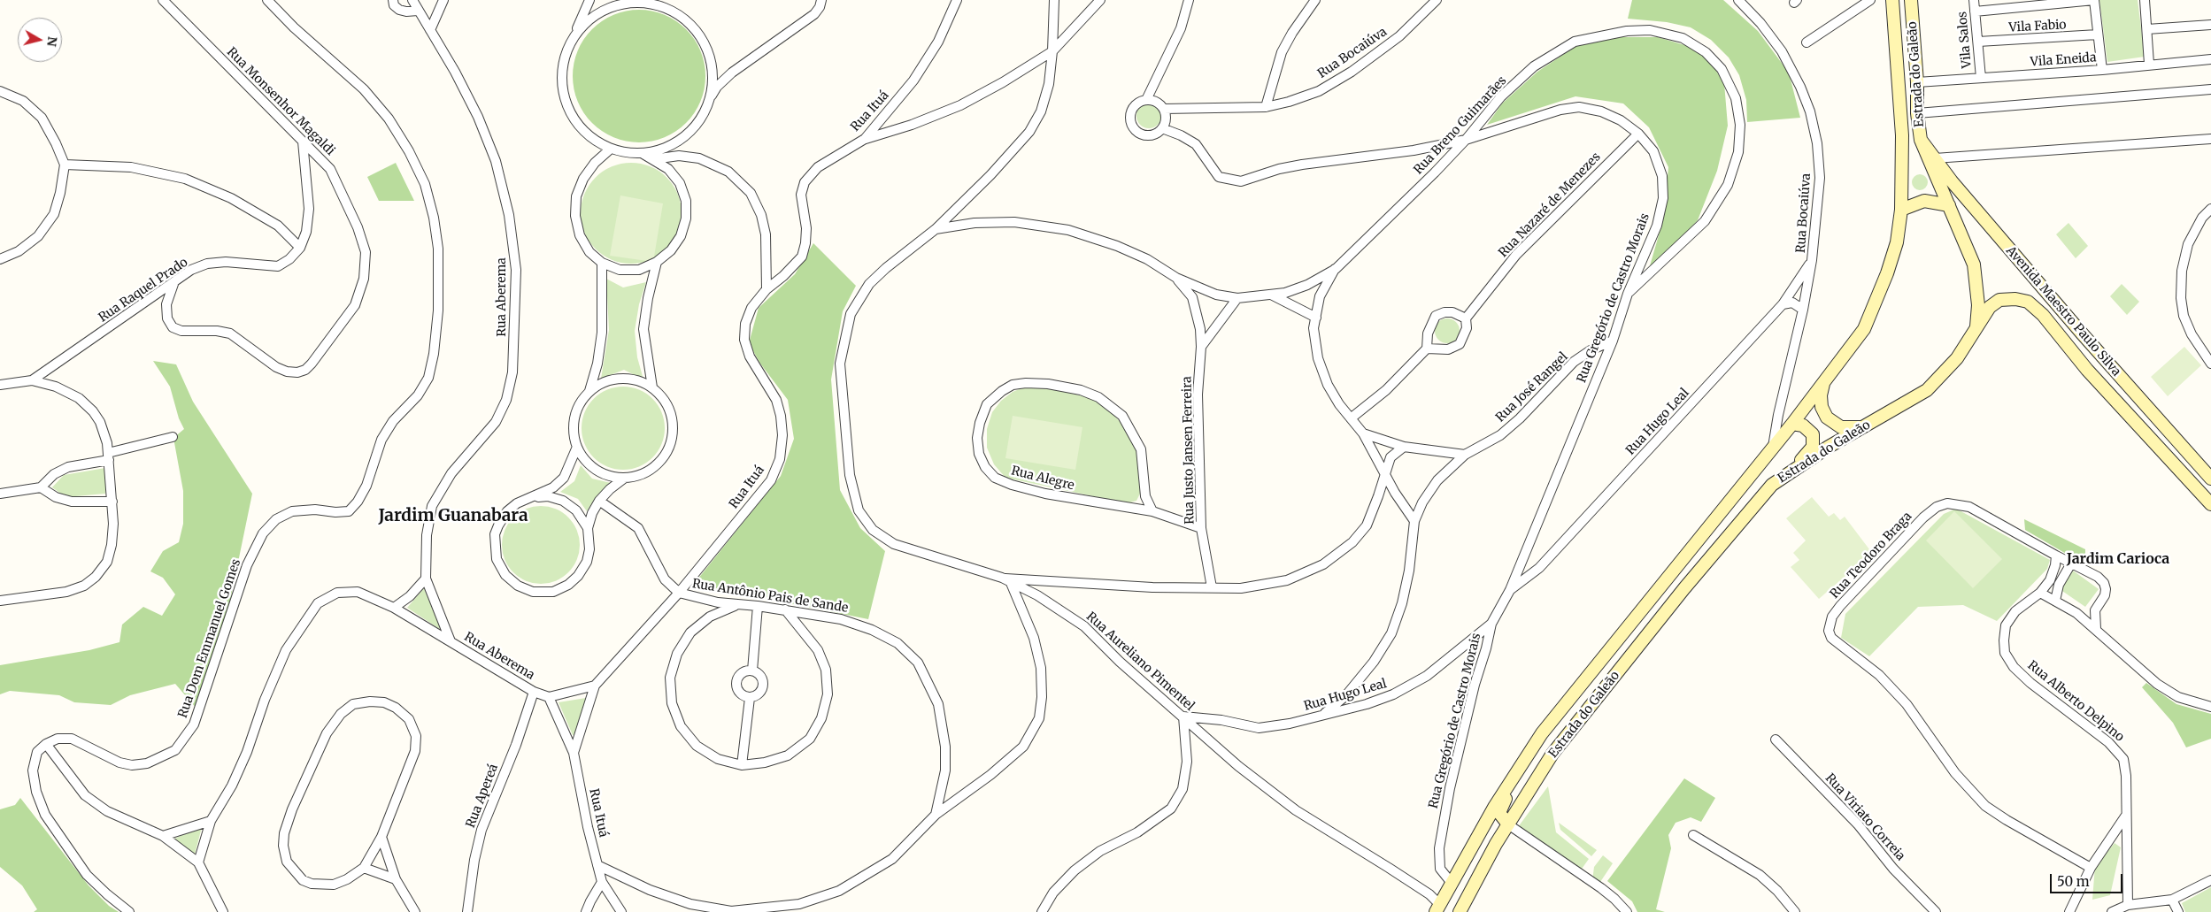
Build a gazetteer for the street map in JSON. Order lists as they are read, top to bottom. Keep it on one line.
{"streets":{"main road":["Estrada do Galeão","Avenida Maestro Paulo Silva"],"street":["Vila Fabio","Vila Salos","Rua Bocaiúva","Vila Eneida","Rua Monsenhor Magaldi","Rua Ituá","Rua Breno Guimarães","Rua Nazaré de Menezes","Rua Raquel Prado","Rua Aberema","Rua Gregório de Castro Morais","Rua José Rangel","Rua Hugo Leal","Rua Justo Jansen Ferreira","Rua Alegre","Rua Teodoro Braga","Rua Antônio Pais de Sande","Rua Dom Emmanuel Gomes","Rua Aureliano Pimentel","Rua Alberto Delpino","Rua Apereá","Rua Viriato Correia"]},"crossings":[["Vila Fabio","Vila Salos"],["Vila Salos","Vila Eneida"],["Rua Bocaiúva","Estrada do Galeão"],["Rua Bocaiúva","Rua Gregório de Castro Morais"],["Rua Bocaiúva","Rua Hugo Leal"],["Vila Eneida","Estrada do Galeão"],["Estrada do Galeão","Rua Gregório de Castro Morais"],["Estrada do Galeão","Avenida Maestro Paulo Silva"],["Estrada do Galeão","Rua Aureliano Pimentel"],["Rua Monsenhor Magaldi","Rua Raquel Prado"],["Rua Ituá","Rua Antônio Pais de Sande"],["Rua Breno Guimarães","Rua Gregório de Castro Morais"],["Rua Breno Guimarães","Rua Justo Jansen Ferreira"],["Rua Breno Guimarães","Rua Aureliano Pimentel"],["Rua Nazaré de Menezes","Rua Gregório de Castro Morais"],["Rua Aberema","Rua Apereá"],["Rua Gregório de Castro Morais","Rua José Rangel"],["Rua Gregório de Castro Morais","Rua Hugo Leal"],["Rua José Rangel","Rua Hugo Leal"],["Rua Hugo Leal","Rua Aureliano Pimentel"],["Rua Justo Jansen Ferreira","Rua Alegre"]],"districts":["Jardim Guanabara","Jardim Carioca"],"scale_bar":"50 m","north":"right"}
